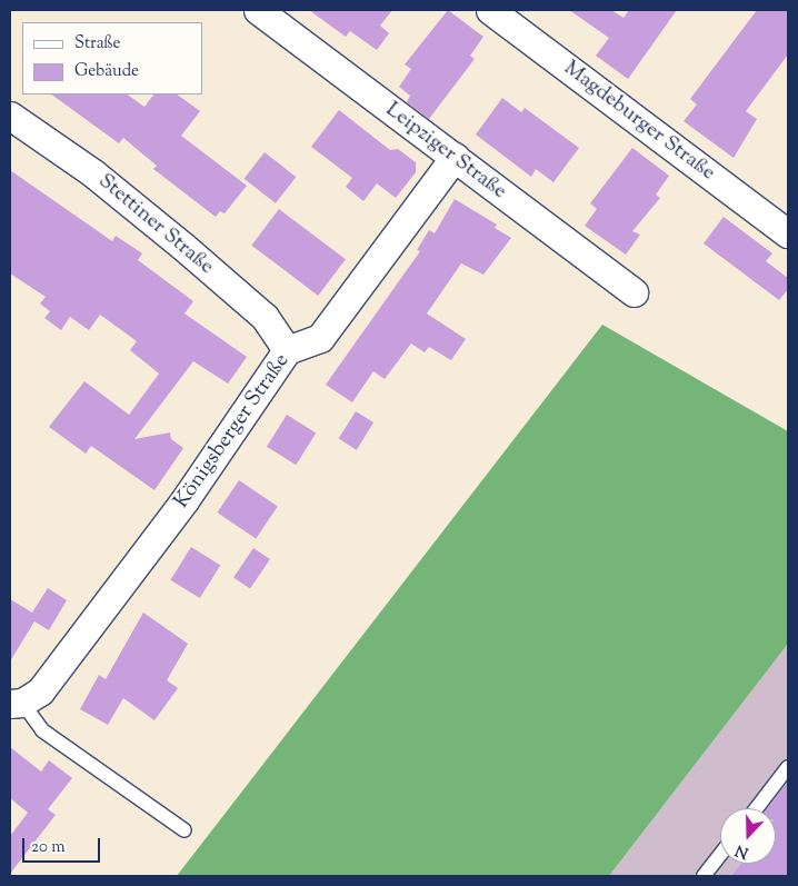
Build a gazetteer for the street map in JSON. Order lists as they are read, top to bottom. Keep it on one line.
{"streets":{"street":["Magdeburger Straße","Leipziger Straße","Stettiner Straße","Königsberger Straße"]},"crossings":[["Leipziger Straße","Königsberger Straße"],["Stettiner Straße","Königsberger Straße"]],"legend":["Straße","Gebäude"],"scale_bar":"20 m","north":"bottom"}
